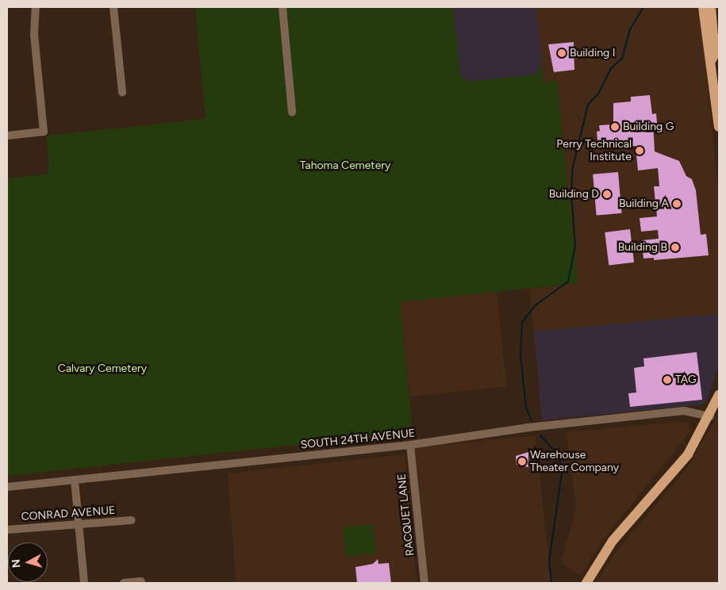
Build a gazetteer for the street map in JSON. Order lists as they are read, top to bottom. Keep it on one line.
{"streets":{"street":["SOUTH 24TH AVENUE","CONRAD AVENUE","RACQUET LANE"]},"crossings":[["SOUTH 24TH AVENUE","RACQUET LANE"]],"parks":["Tahoma Cemetery","Calvary Cemetery"],"places":["Building I","Building G","Perry Technical Institute","Building D","Building A","Building B","TAG","Warehouse Theater Company"],"north":"left"}
